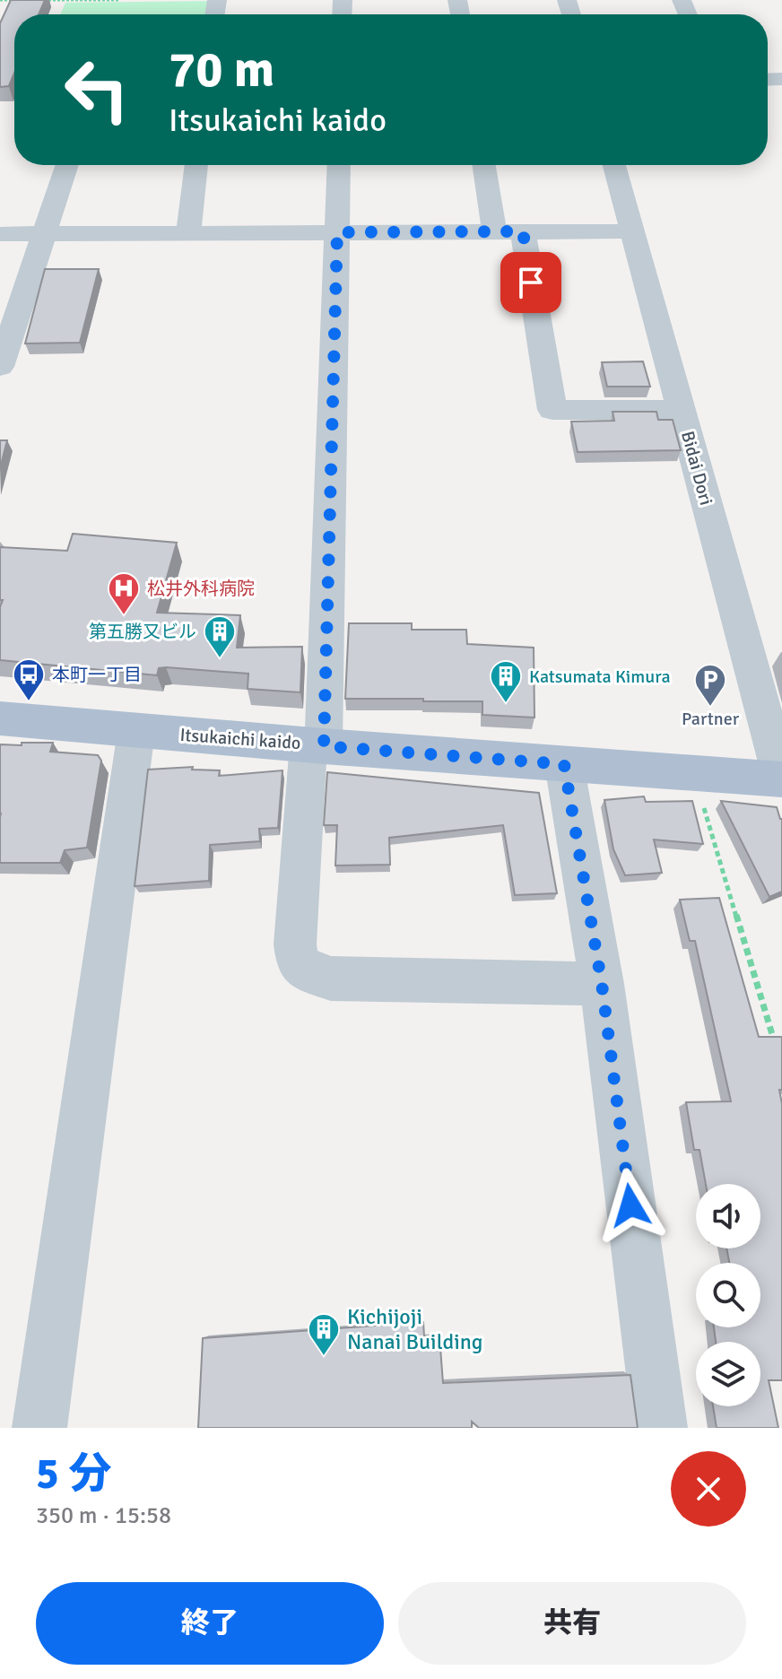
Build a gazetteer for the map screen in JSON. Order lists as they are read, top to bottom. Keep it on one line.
{"streets":{"main road":["Itsukaichi kaido"],"street":["Bidai Dori"]},"crossings":[["Bidai Dori","Itsukaichi kaido"]],"places":{"hospital":["松井外科病院"],"building":["第五勝又ビル","Katsumata Kimura","Kichijoji Nanai Building"],"bus stop":["本町一丁目"],"parking":["Partner"]},"page":{"turn":["70 m","Itsukaichi kaido"],"heading":["5 分","350 m · 15:58"],"buttons":["終了","共有"]}}
